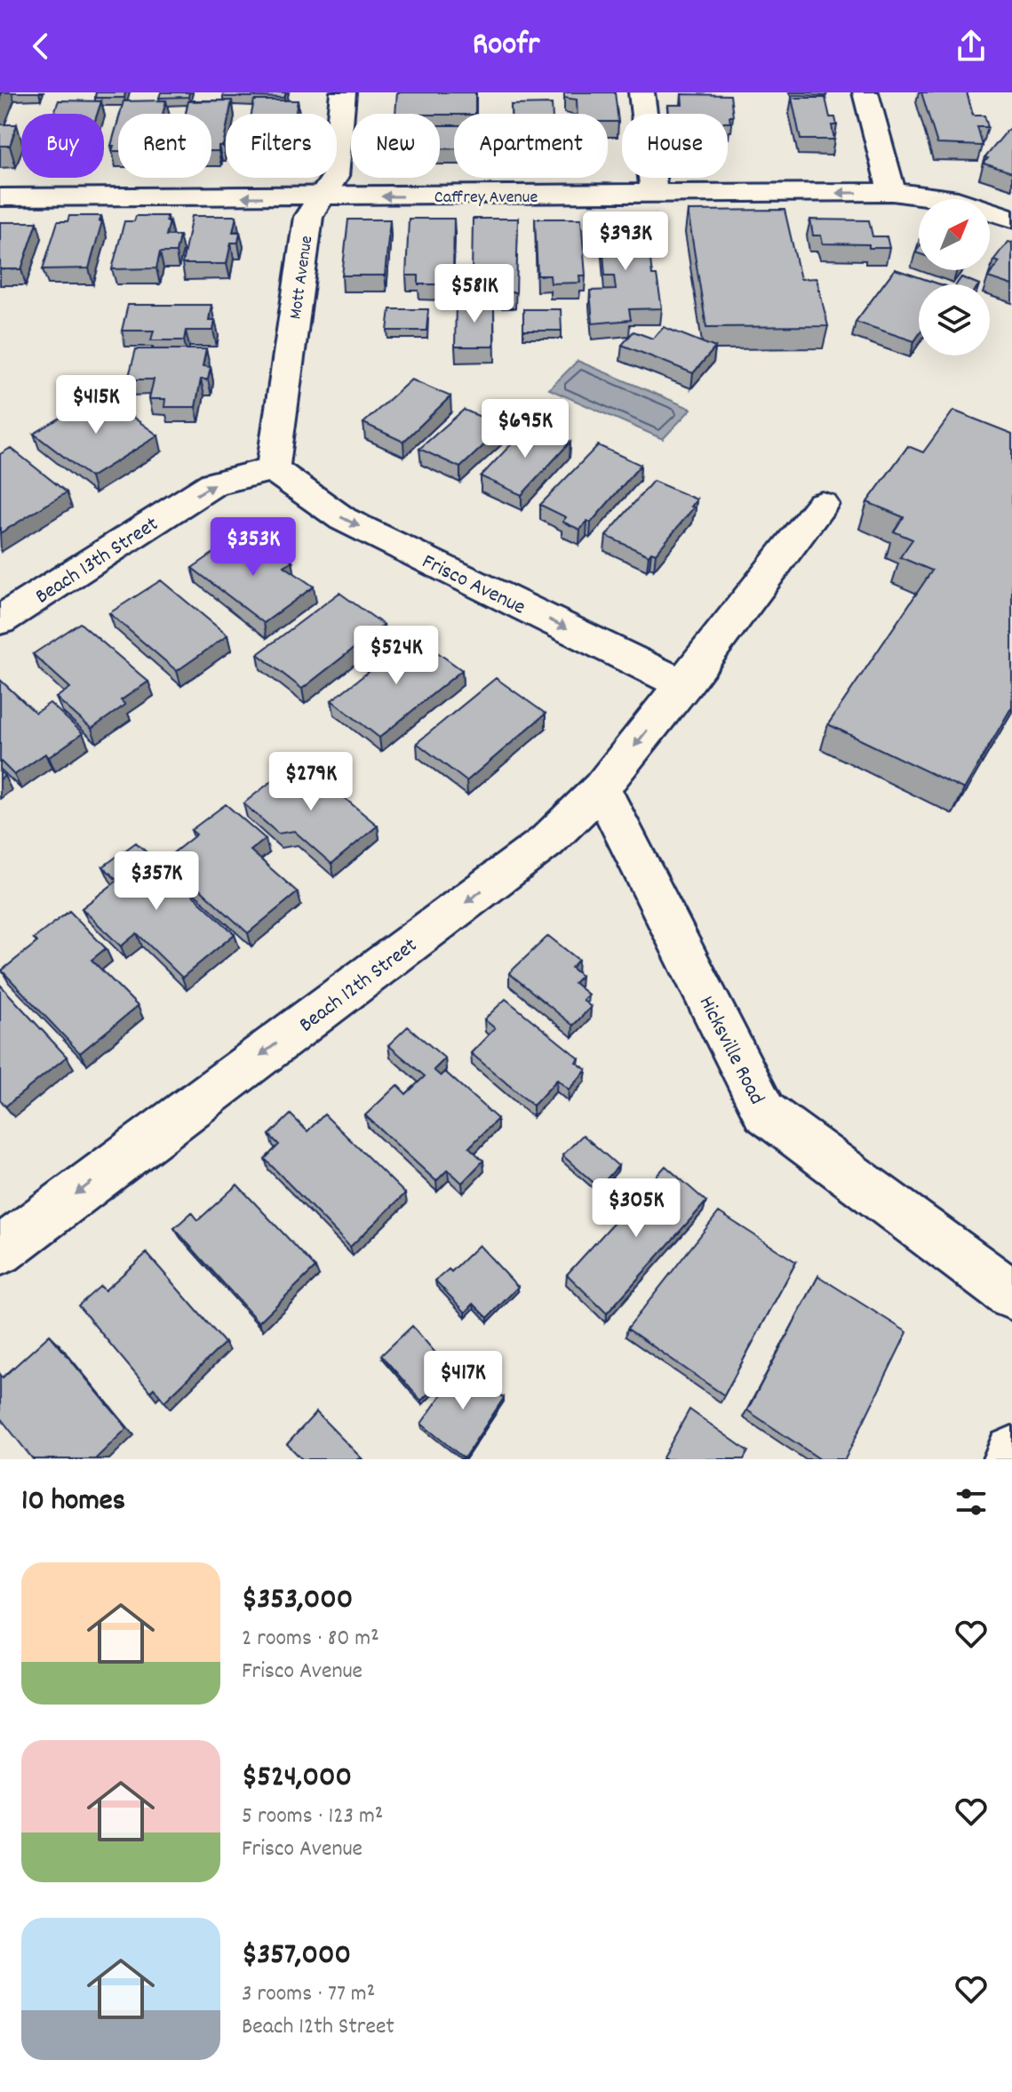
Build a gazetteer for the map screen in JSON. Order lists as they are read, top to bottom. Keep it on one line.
{"streets":{"street":["Caffrey Avenue","Mott Avenue","Beach 13th Street","Frisco Avenue","Beach 12th Street","Hicksville Road"]},"crossings":[["Caffrey Avenue","Mott Avenue"],["Mott Avenue","Beach 13th Street"],["Mott Avenue","Frisco Avenue"],["Beach 13th Street","Frisco Avenue"],["Frisco Avenue","Beach 12th Street"],["Beach 12th Street","Hicksville Road"]],"one_way":["Caffrey Avenue","Beach 13th Street","Frisco Avenue","Beach 12th Street"],"north":"top right","page":{"header":"Roofr","chip":["Buy","Rent","Filters","New","Apartment","House"],"price":["$393K","$581K","$415K","$695K","$353K","$524K","$279K","$357K","$305K","$417K"],"heading":"10 homes","list":[{"name":"$353,000","note":"2 rooms · 80 m² · Frisco Avenue"},{"name":"$524,000","note":"5 rooms · 123 m² · Frisco Avenue"},{"name":"$357,000","note":"3 rooms · 77 m² · Beach 12th Street"}]}}
